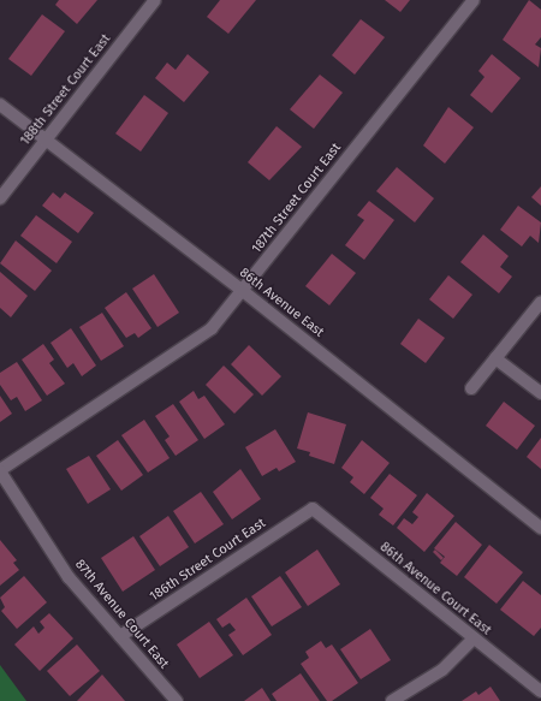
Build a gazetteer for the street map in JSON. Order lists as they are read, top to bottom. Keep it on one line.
{"streets":{"street":["188th Street Court East","187th Street Court East","86th Avenue East","186th Street Court East","86th Avenue Court East","87th Avenue Court East"]},"crossings":[["188th Street Court East","86th Avenue East"],["187th Street Court East","86th Avenue East"],["187th Street Court East","87th Avenue Court East"],["186th Street Court East","86th Avenue Court East"],["186th Street Court East","87th Avenue Court East"]]}
